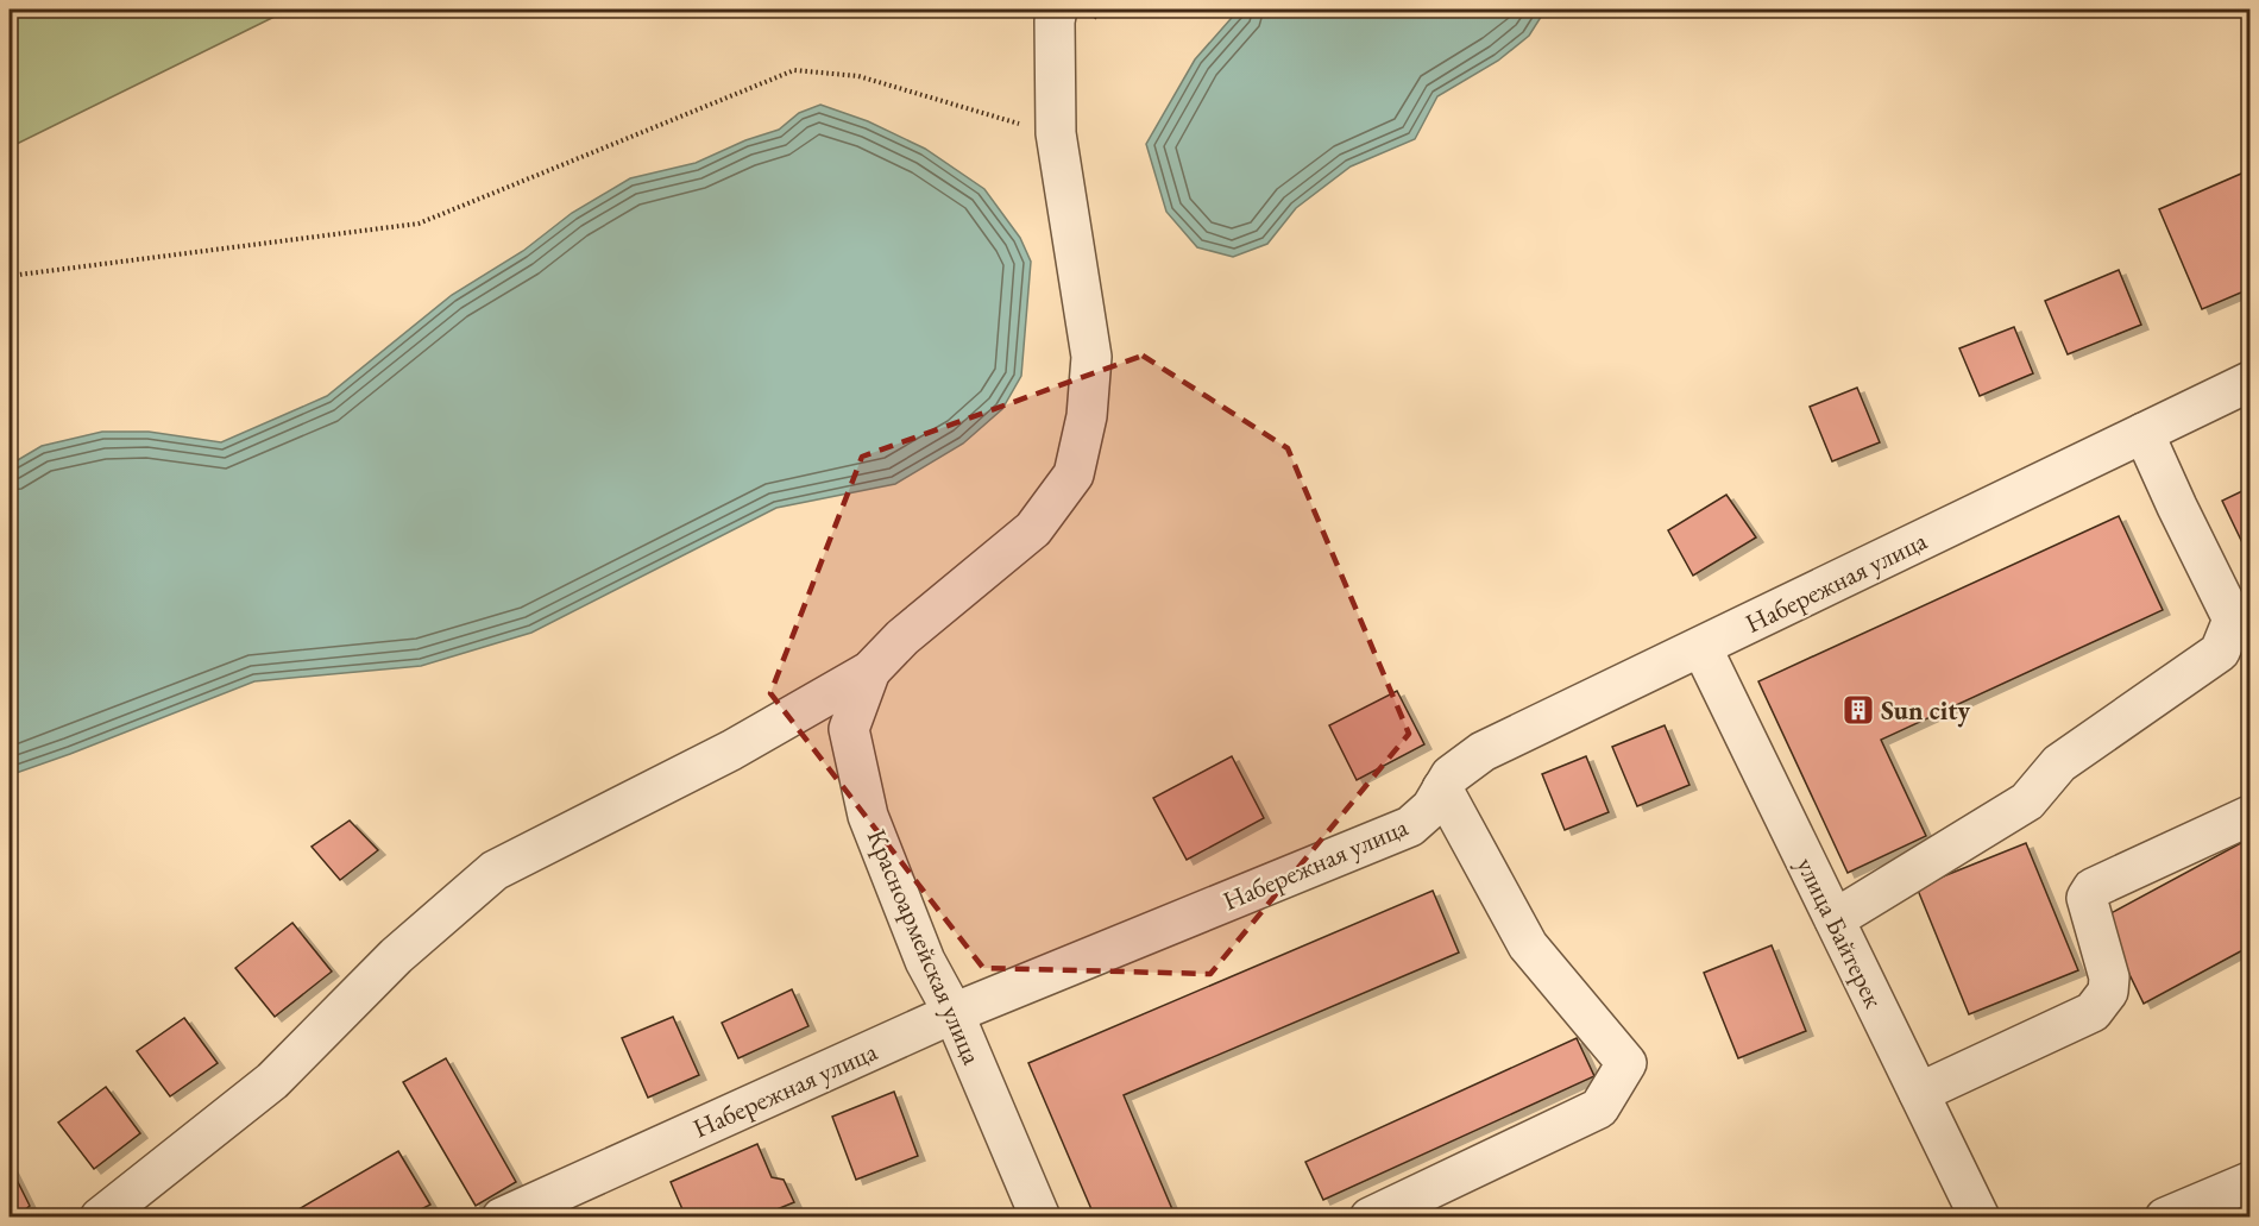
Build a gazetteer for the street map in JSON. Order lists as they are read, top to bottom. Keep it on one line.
{"streets":{"street":["Набережная улица","улица Байтерек","Красноармейская улица"]},"crossings":[["Набережная улица","улица Байтерек"],["Набережная улица","Красноармейская улица"]],"places":{"building":["Sun city"]}}
